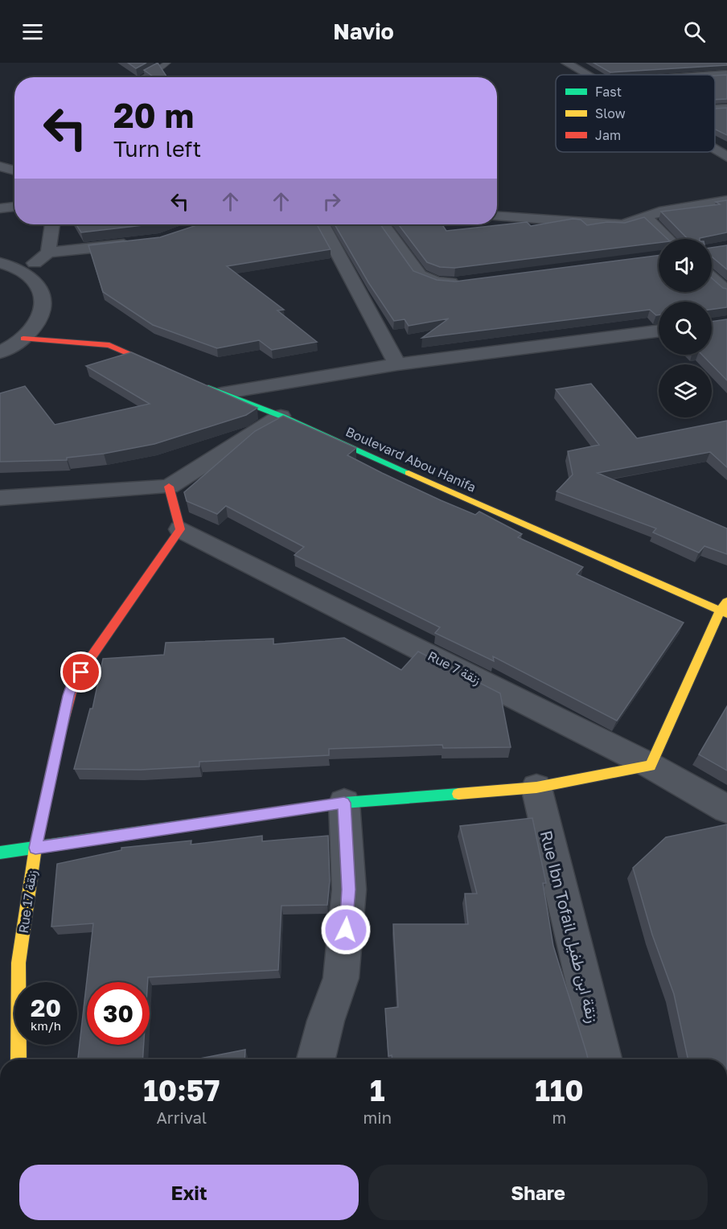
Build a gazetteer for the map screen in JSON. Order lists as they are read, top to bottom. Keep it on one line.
{"streets":{"street":["Boulevard Abou Hanifa","Rue 7 زنقة","Rue 17 زنقة","Rue Ibn Tofail زنقة ابن طفيل"]},"crossings":[["Rue 7 زنقة","Rue 17 زنقة"]],"legend":["Fast","Slow","Jam"],"page":{"header":"Navio","turn":["20 m","Turn left"],"speed":"20 km/h","limit":"30","eta":["10:57","Arrival","1","min","110","m"],"buttons":["Exit","Share"]}}
